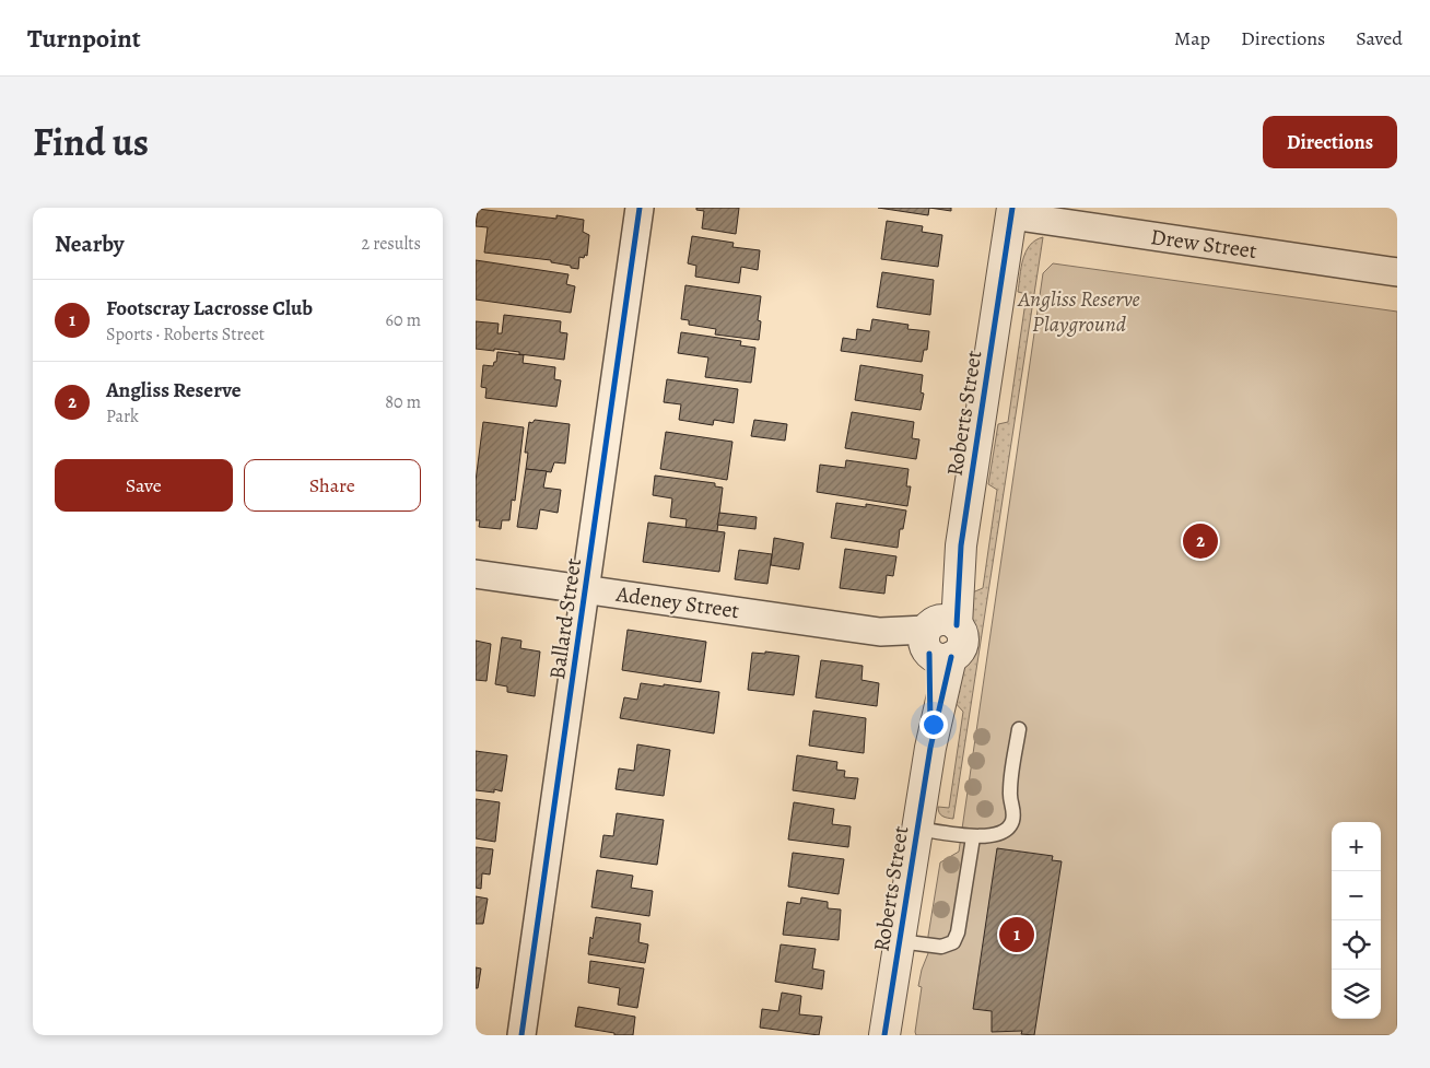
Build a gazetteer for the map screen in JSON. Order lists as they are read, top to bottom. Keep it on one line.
{"streets":{"street":["Drew Street","Roberts Street","Adeney Street","Ballard Street"]},"crossings":[["Drew Street","Roberts Street"],["Roberts Street","Adeney Street"],["Adeney Street","Ballard Street"]],"parks":["Angliss Reserve Playground"],"page":{"header":"Turnpoint","nav":["Map","Directions","Saved"],"title":"Find us","buttons":["Directions",["Save","Share"]],"heading":["Nearby","2 results"],"list":[{"mark":"1","name":"Footscray Lacrosse Club","note":"Sports · Roberts Street","value":"60 m"},{"mark":"2","name":"Angliss Reserve","note":"Park","value":"80 m"}],"pins":["2","1"],"map_buttons":["+","−"]}}
